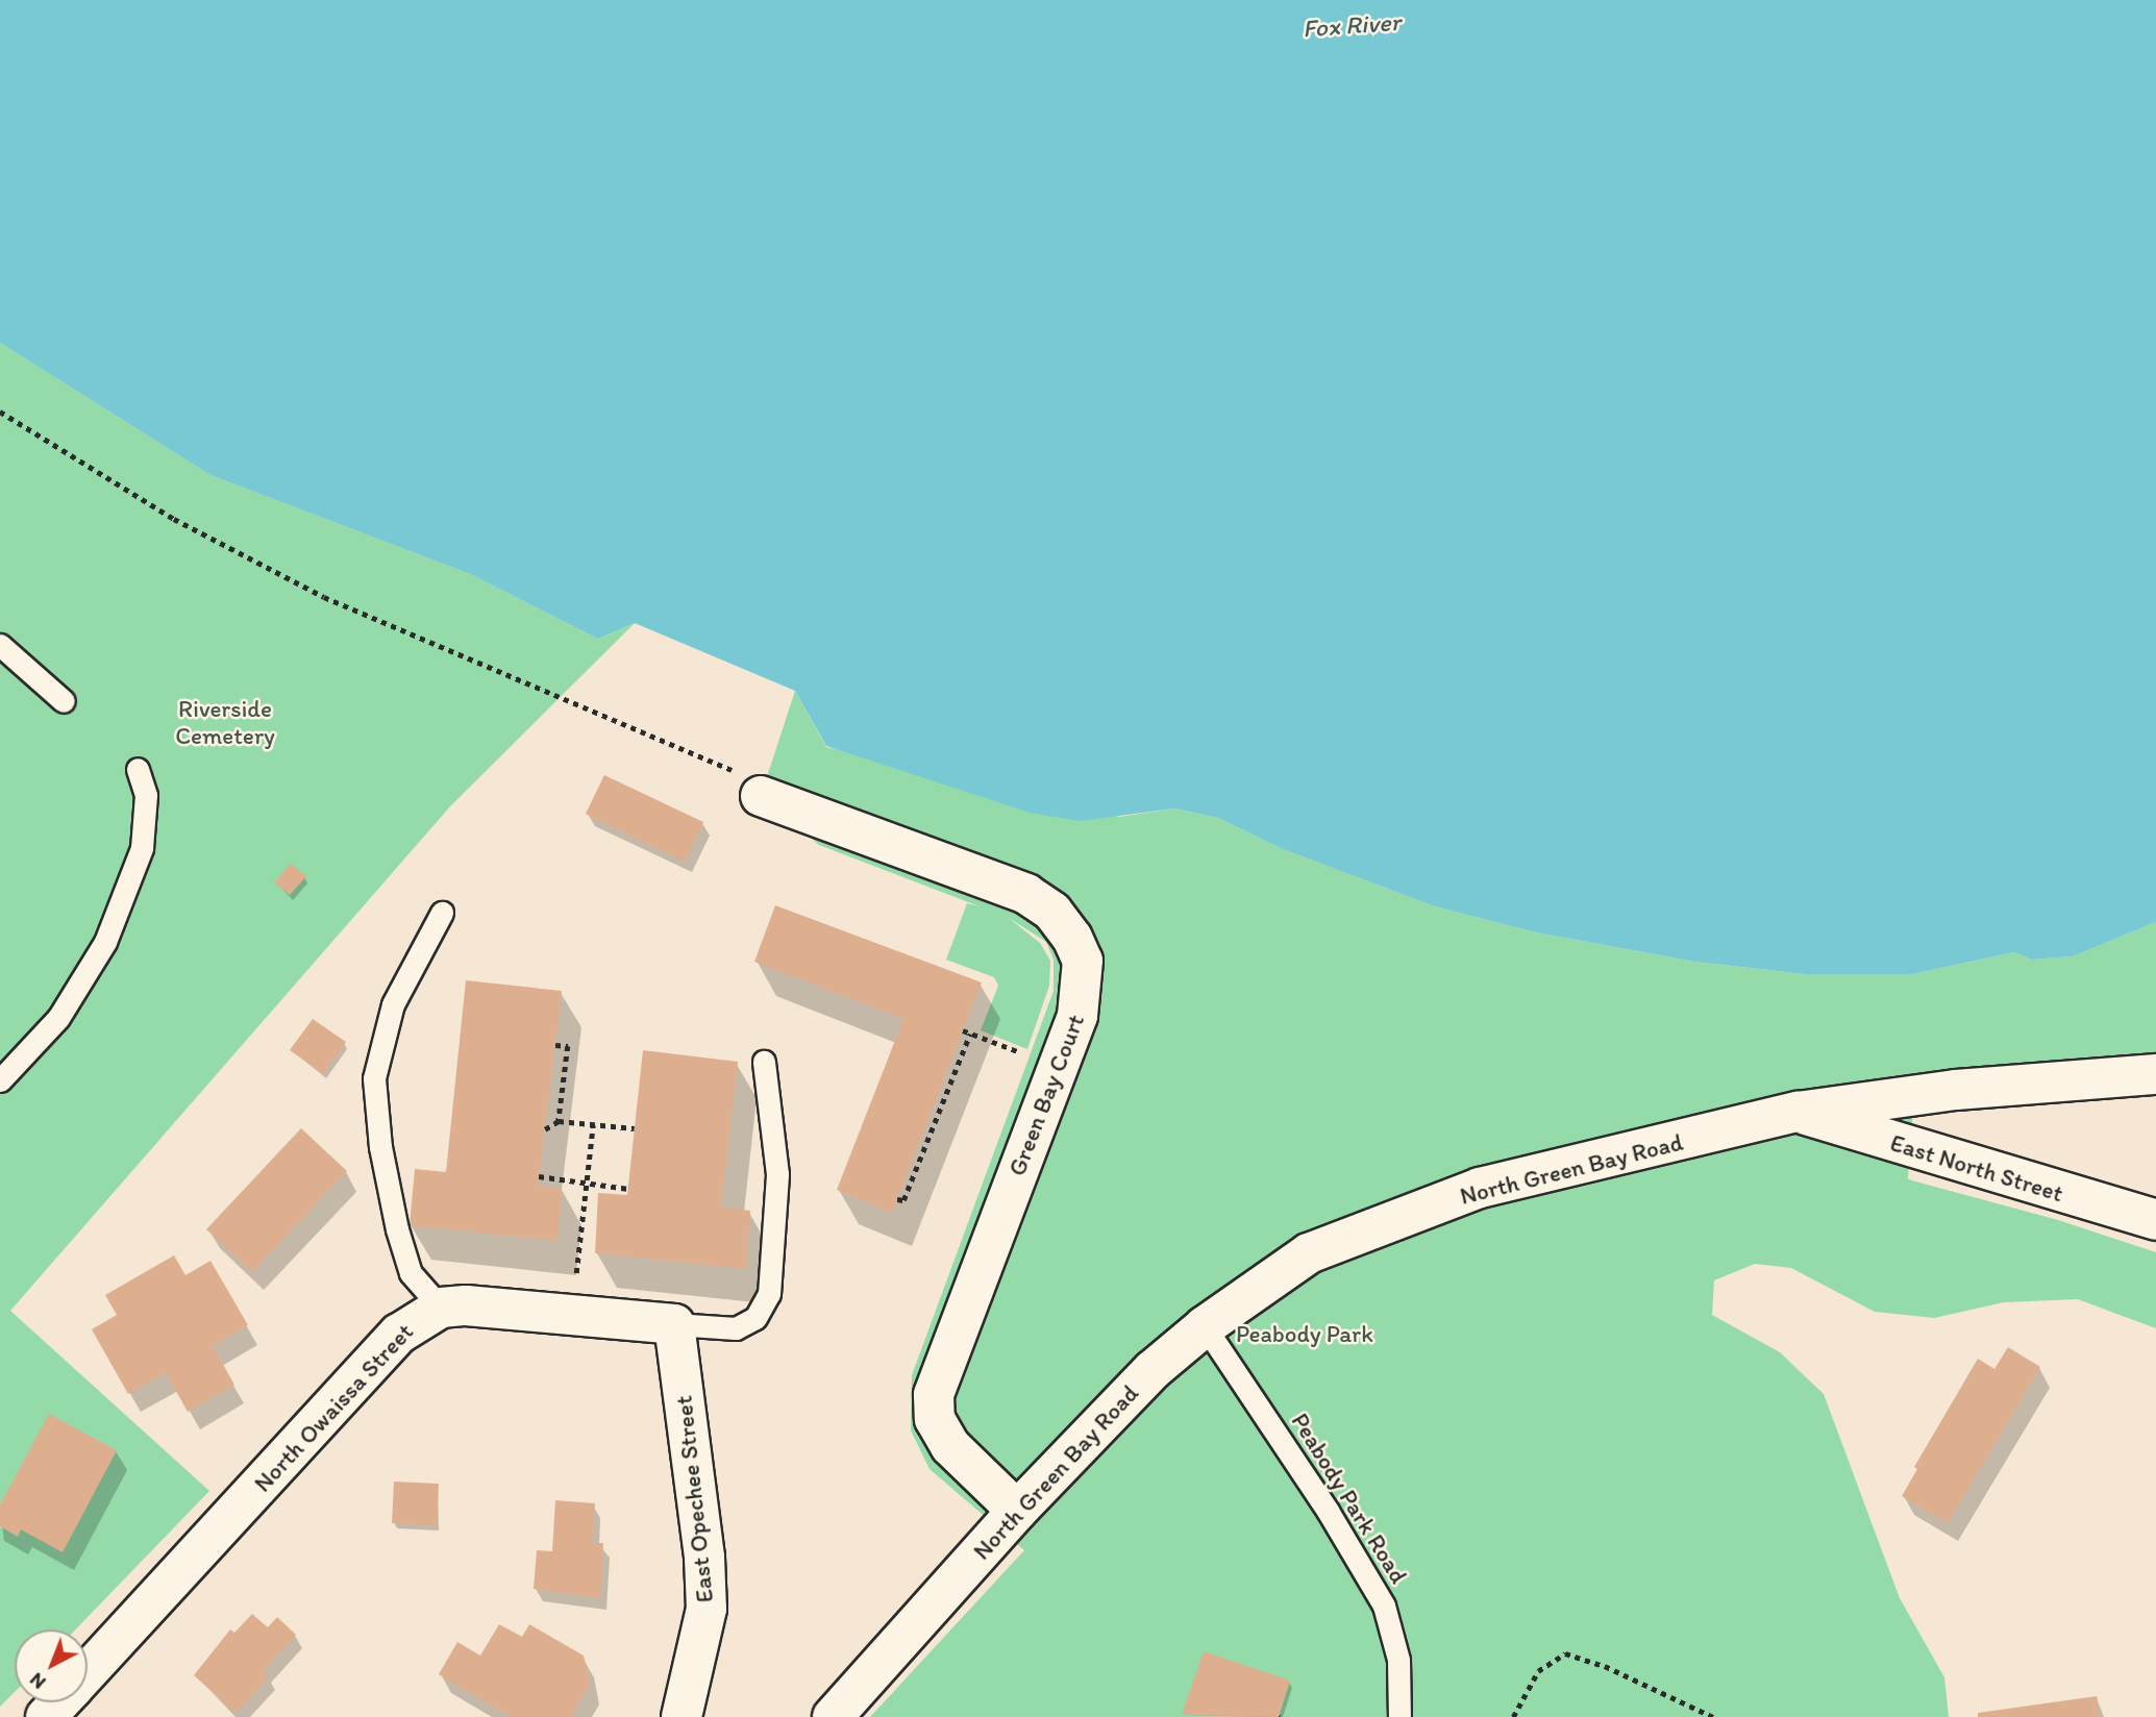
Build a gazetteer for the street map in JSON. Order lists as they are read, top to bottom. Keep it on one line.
{"streets":{"street":["Green Bay Court","East North Street","North Green Bay Road","North Owaissa Street","East Opechee Street"],"lane":["Peabody Park Road"]},"crossings":[["Green Bay Court","North Green Bay Road"],["East North Street","North Green Bay Road"],["North Green Bay Road","Peabody Park Road"]],"water":["Fox River"],"parks":["Riverside Cemetery","Peabody Park"],"north":"bottom left"}
